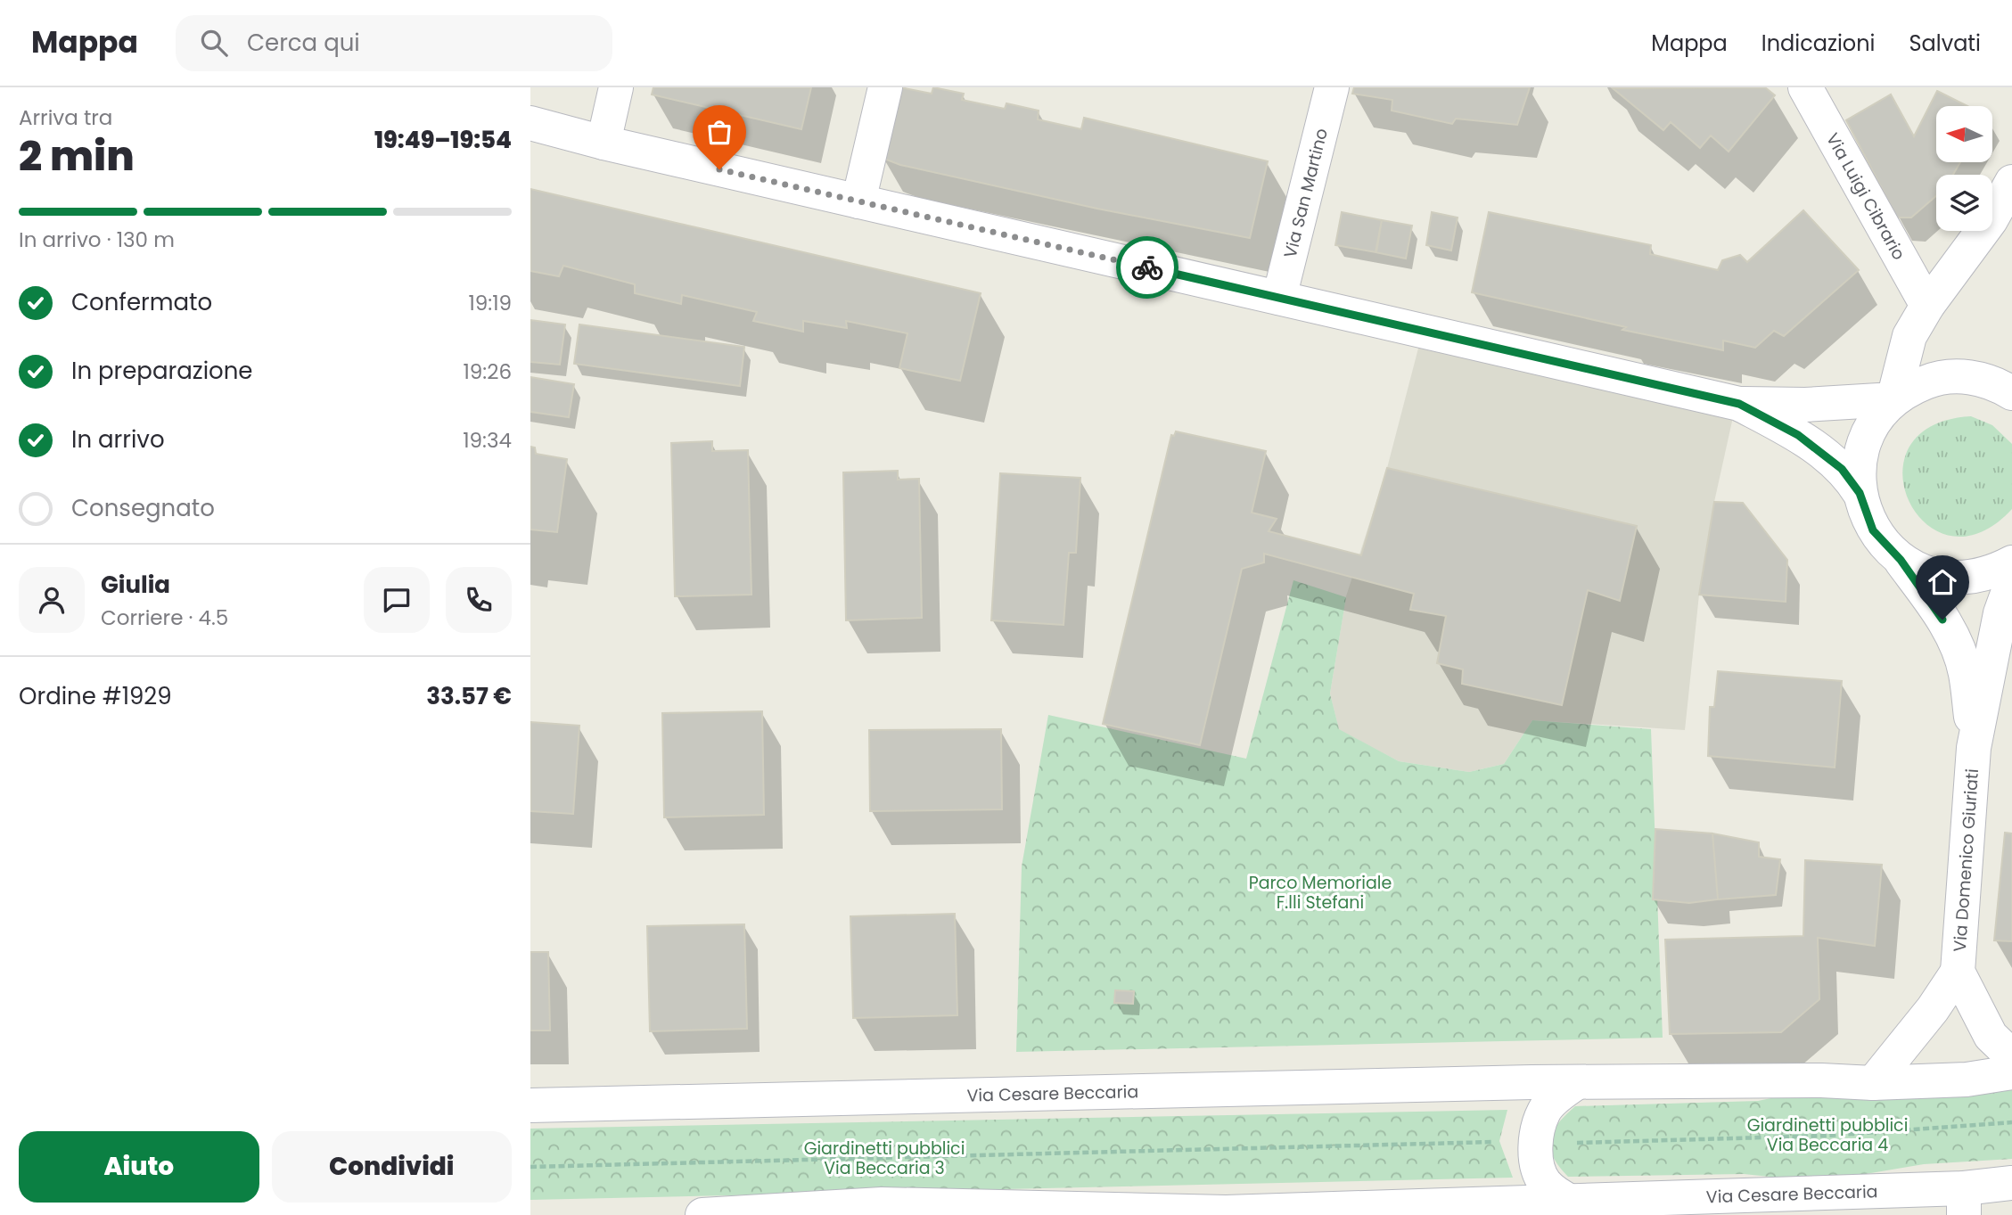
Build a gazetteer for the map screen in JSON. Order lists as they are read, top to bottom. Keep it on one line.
{"streets":{"street":["Via San Martino","Via Luigi Cibrario","Via Domenico Giuriati","Via Cesare Beccaria"]},"crossings":[["Via Domenico Giuriati","Via Cesare Beccaria"]],"parks":["Parco Memoriale F.lli Stefani","Giardinetti pubblici Via Beccaria 4","Giardinetti pubblici Via Beccaria 3"],"north":"left","page":{"header":"Mappa","search":"Cerca qui","nav":["Mappa","Indicazioni","Salvati"],"heading":["2 min","Arriva tra","19:49–19:54"],"panel":["Giulia","Corriere · 4.5","Ordine #1929","33.57 €"],"bar":"In arrivo · 130 m","list":[["Confermato","19:19"],["In preparazione","19:26"],["In arrivo","19:34"],"Consegnato"],"buttons":["Aiuto","Condividi"]}}
